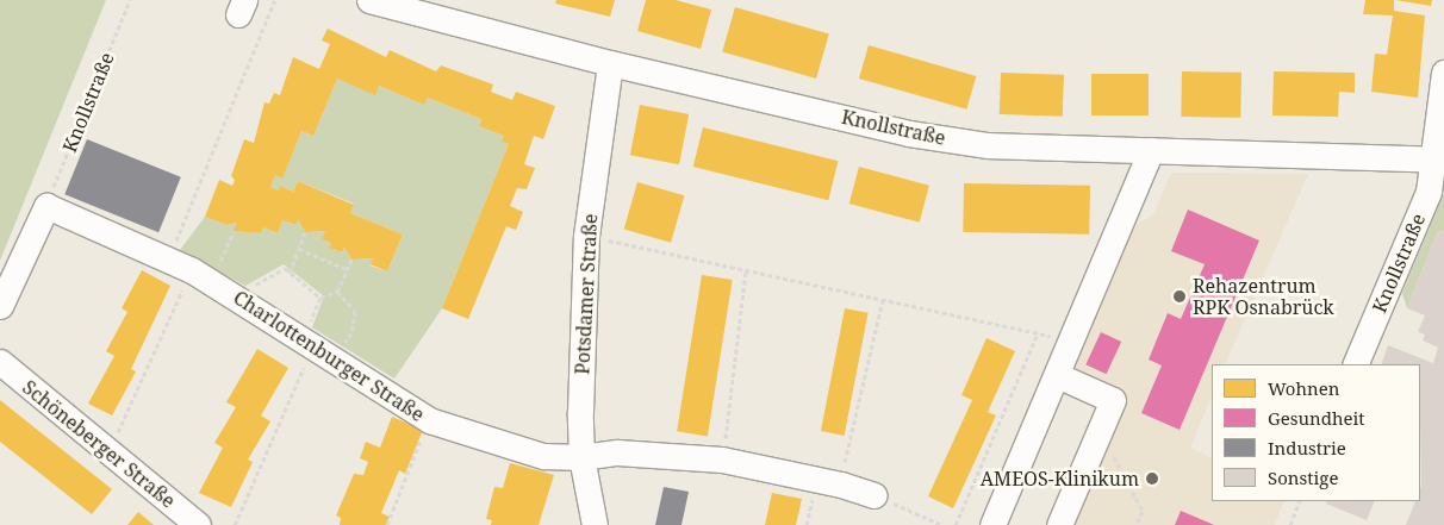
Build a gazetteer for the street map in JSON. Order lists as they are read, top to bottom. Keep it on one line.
{"streets":{"street":["Knollstraße","Potsdamer Straße","Charlottenburger Straße","Schöneberger Straße"]},"crossings":[["Knollstraße","Potsdamer Straße"],["Knollstraße","Charlottenburger Straße"],["Potsdamer Straße","Charlottenburger Straße"]],"places":["Rehazentrum RPK Osnabrück","AMEOS-Klinikum"],"legend":["Wohnen","Gesundheit","Industrie","Sonstige"]}
